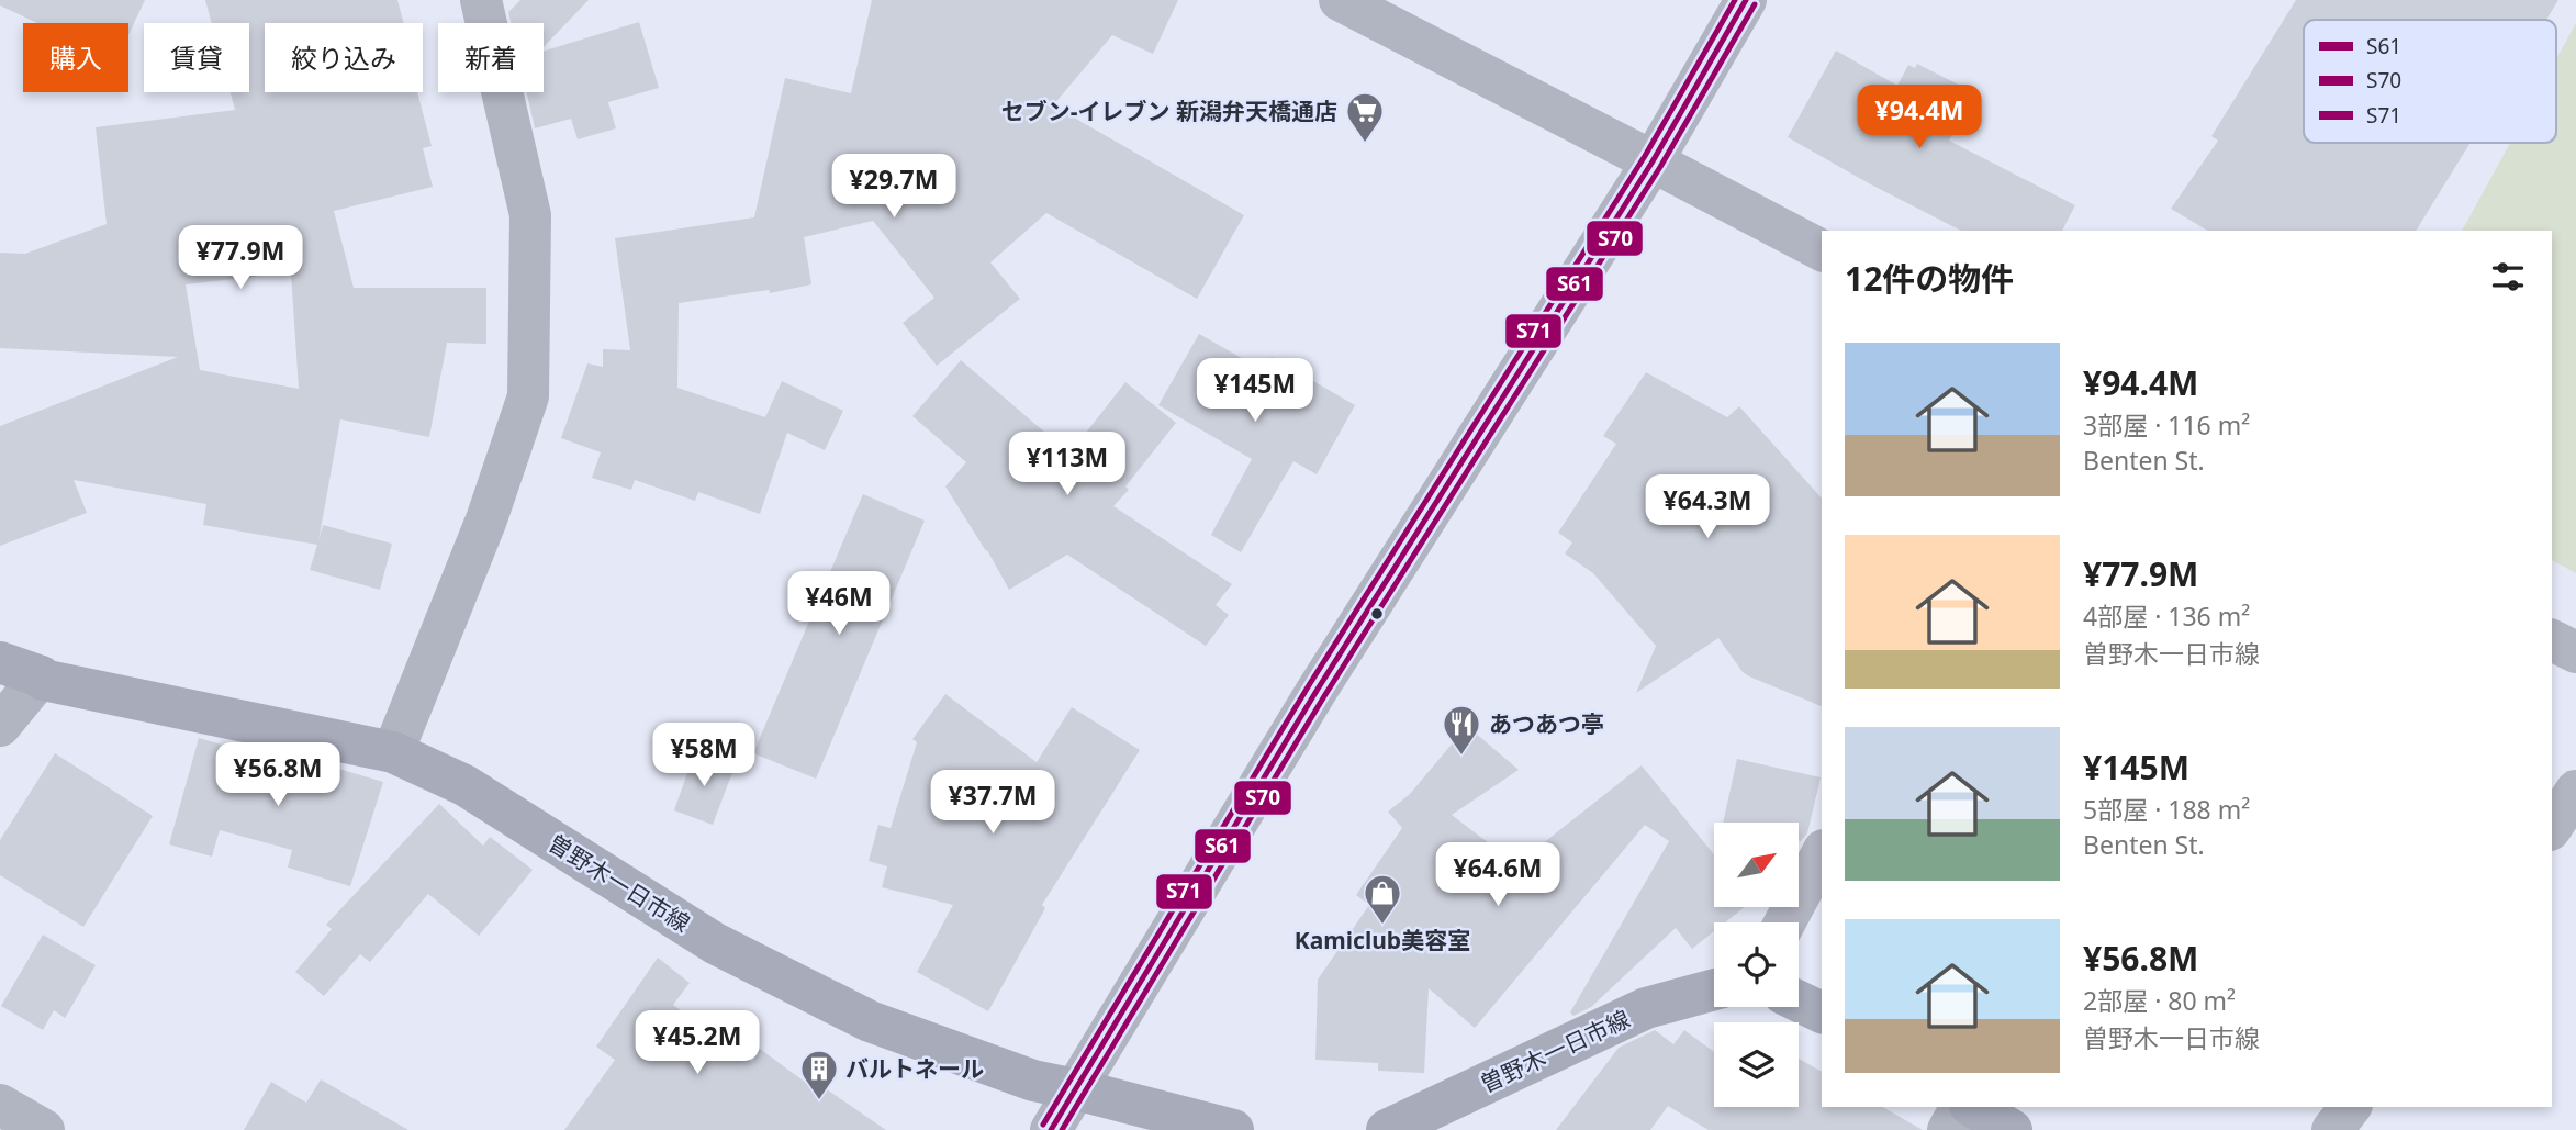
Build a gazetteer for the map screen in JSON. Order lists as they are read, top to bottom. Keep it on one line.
{"streets":{"main road":["曽野木一日市線"]},"places":{"supermarket":["セブン-イレブン 新潟弁天橋通店"],"restaurant":["あつあつ亭"],"shop":["Kamiclub美容室"],"building":["バルトネール"]},"lines":["transit line S61","transit line S71","transit line S70"],"legend":["S61","S70","S71"],"north":"top right","page":{"chip":["購入","賃貸","絞り込み","新着"],"price":["¥94.4M","¥29.7M","¥77.9M","¥145M","¥113M","¥64.3M","¥46M","¥58M","¥56.8M","¥37.7M","¥64.6M","¥45.2M"],"heading":"12件の物件","list":[{"name":"¥94.4M","note":"3部屋 · 116 m² · Benten St."},{"name":"¥77.9M","note":"4部屋 · 136 m² · 曽野木一日市線"},{"name":"¥145M","note":"5部屋 · 188 m² · Benten St."},{"name":"¥56.8M","note":"2部屋 · 80 m² · 曽野木一日市線"}]}}
